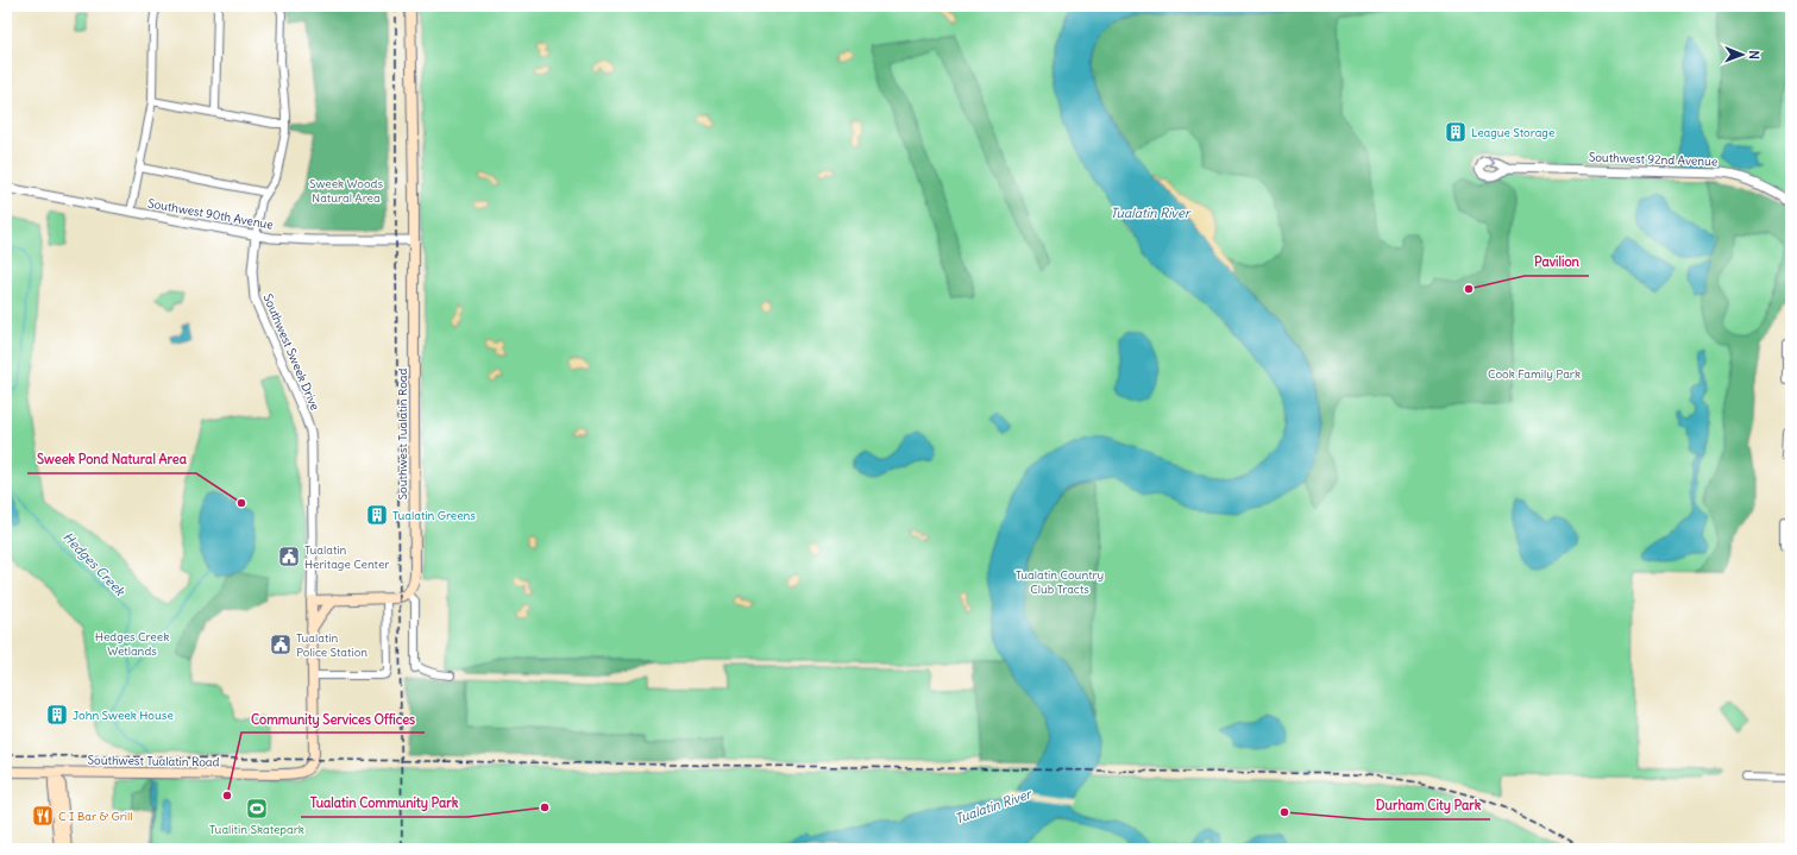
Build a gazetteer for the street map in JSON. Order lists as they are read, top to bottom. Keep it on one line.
{"streets":{"main road":["Southwest Tualatin Road"],"street":["Southwest 92nd Avenue","Southwest 90th Avenue","Southwest Sweek Drive"]},"crossings":[["Southwest 90th Avenue","Southwest Sweek Drive"],["Southwest 90th Avenue","Southwest Tualatin Road"],["Southwest Sweek Drive","Southwest Tualatin Road"]],"water":["Tualatin River","Hedges Creek"],"parks":["Sweek Woods Natural Area","Cook Family Park","Tualatin Country Club Tracts","Hedges Creek Wetlands"],"places":{"building":["League Storage","Tualatin Greens","John Sweek House"],"other":["Pavilion","Sweek Pond Natural Area","Community Services Offices","Tualatin Community Park","Durham City Park"],"public building":["Tualatin Heritage Center","Tualatin Police Station"],"sports":["Tualitin Skatepark"],"restaurant":["C I Bar & Grill"]},"north":"right"}
